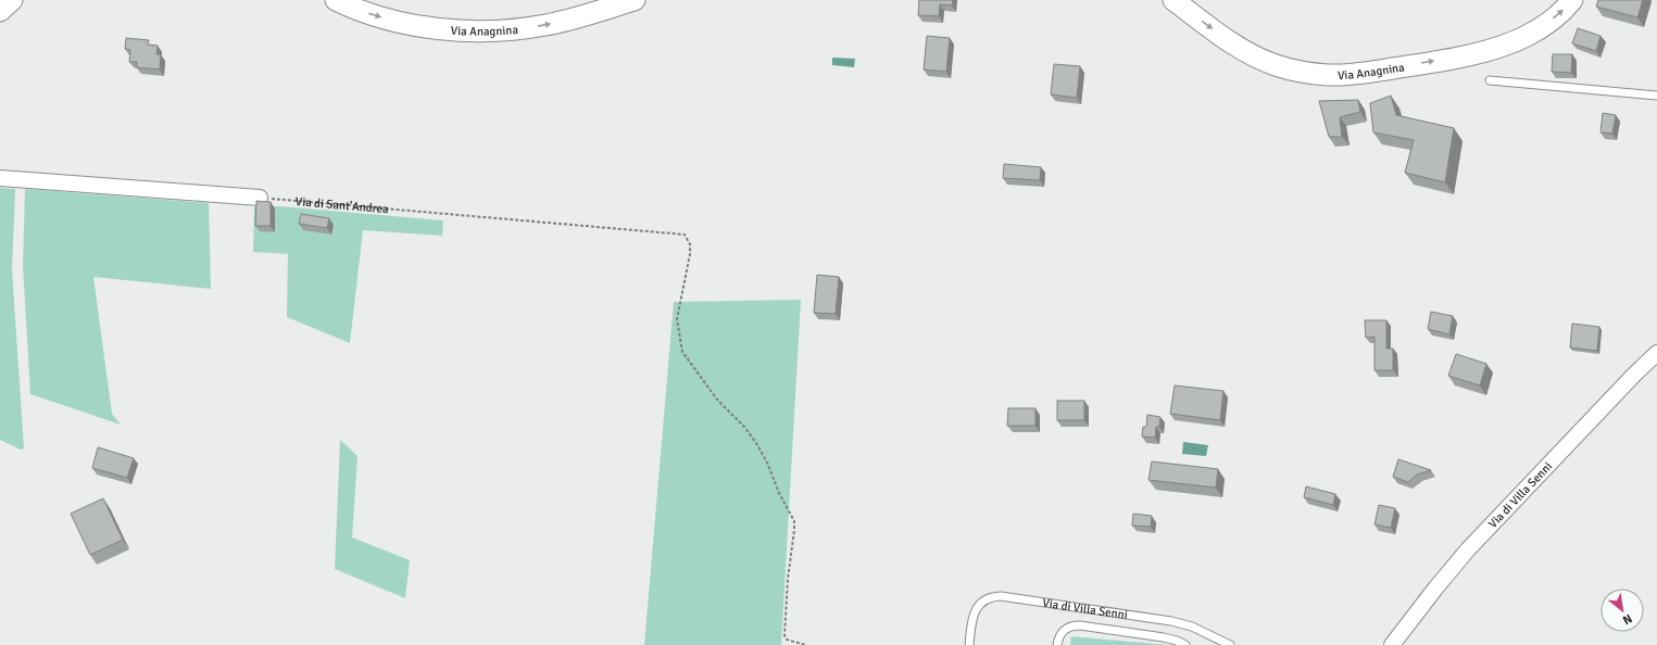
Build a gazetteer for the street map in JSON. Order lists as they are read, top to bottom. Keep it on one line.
{"streets":{"main road":["Via Anagnina"],"street":["Via di Villa Senni"],"path":["Via di Sant'Andrea"]},"one_way":["Via Anagnina"],"north":"bottom right"}
